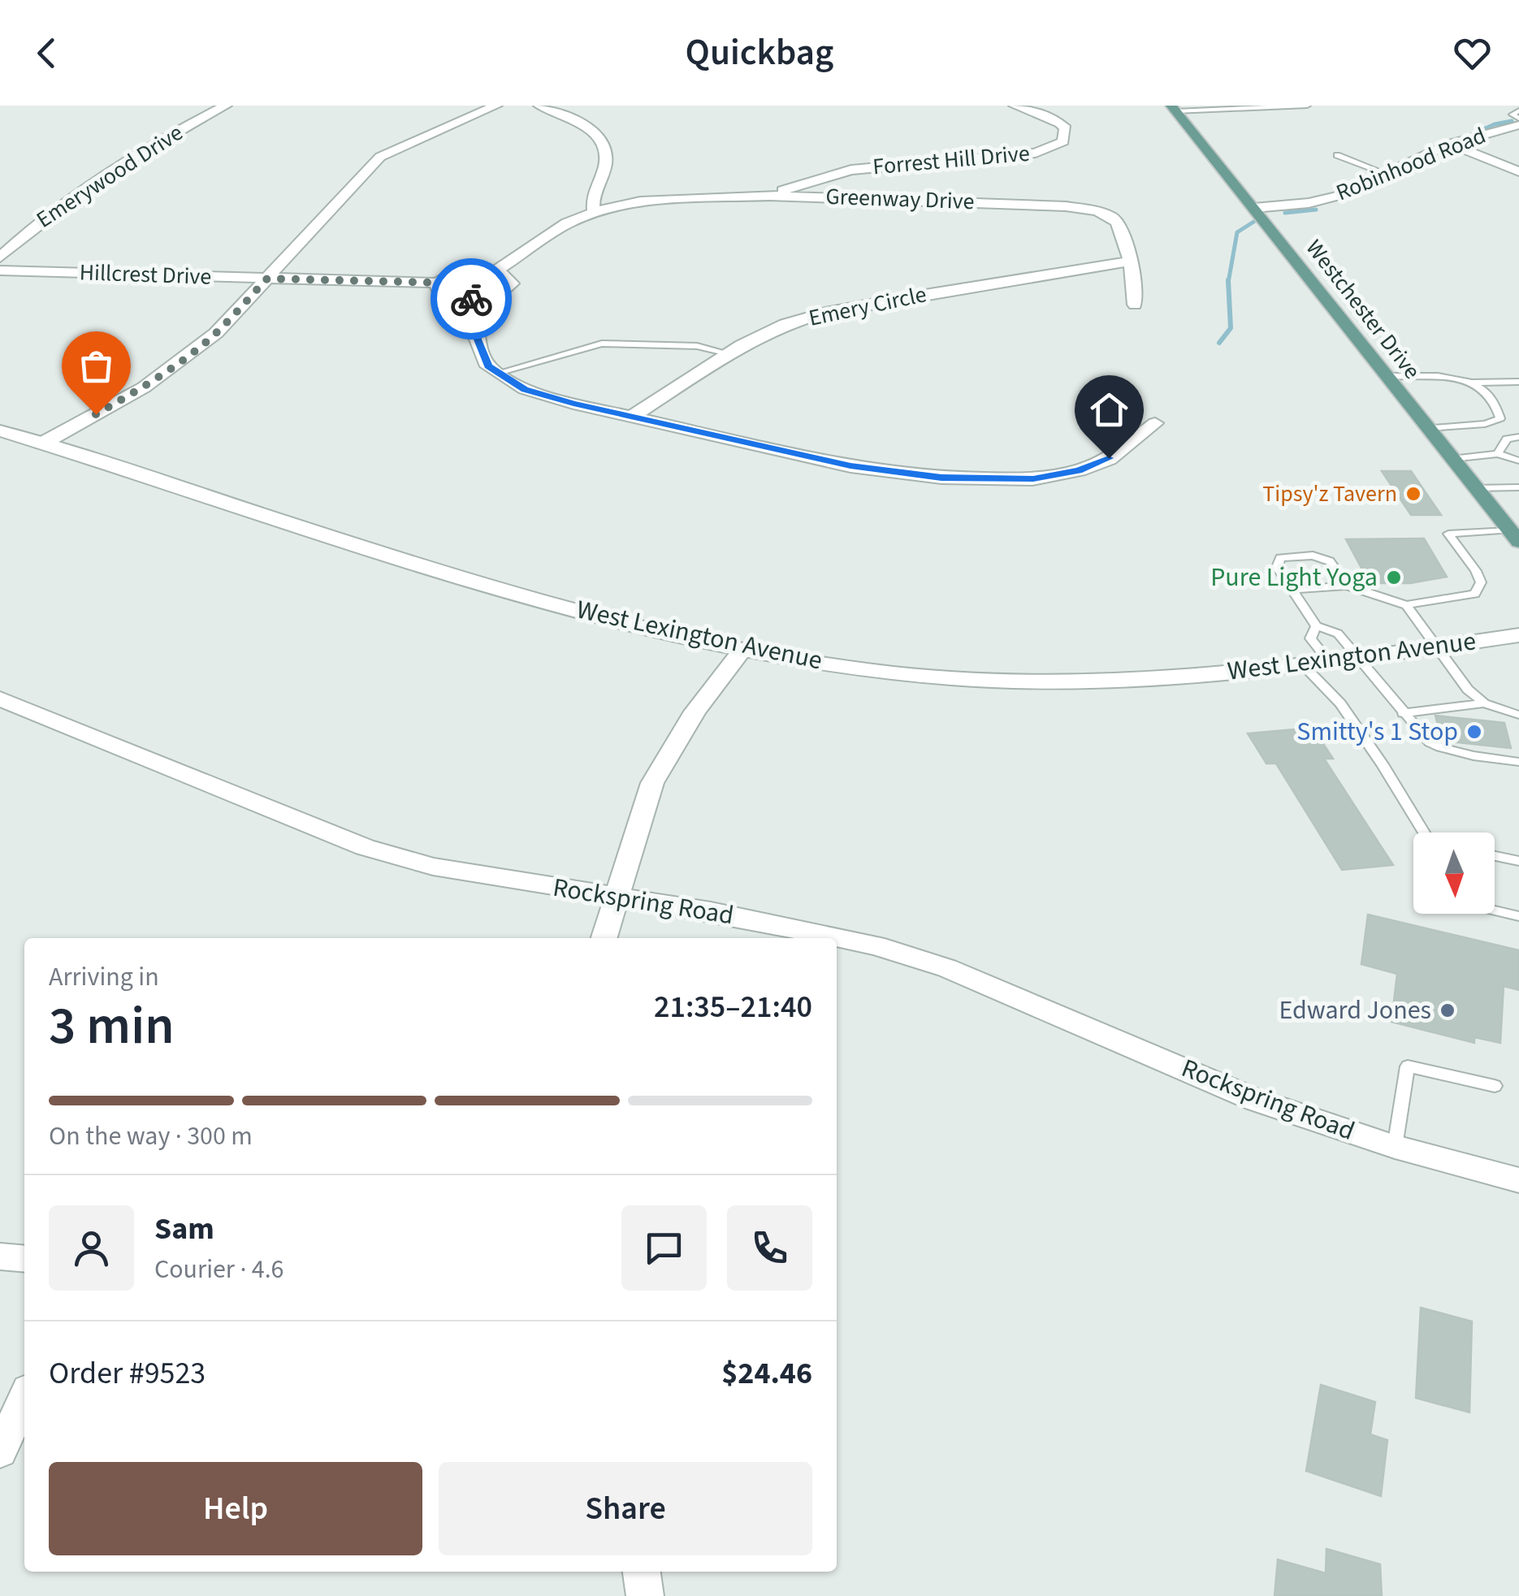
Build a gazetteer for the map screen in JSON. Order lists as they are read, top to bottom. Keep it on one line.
{"streets":{"main road":["Westchester Drive"],"street":["Forrest Hill Drive","Robinhood Road","Emerywood Drive","Greenway Drive","Hillcrest Drive","Emery Circle","West Lexington Avenue","Rockspring Road"]},"crossings":[["Forrest Hill Drive","Greenway Drive"],["Robinhood Road","Westchester Drive"],["Greenway Drive","Emery Circle"]],"places":["Tipsy'z Tavern","Pure Light Yoga","Smitty's 1 Stop","Edward Jones"],"north":"bottom","page":{"header":"Quickbag","heading":["3 min","Arriving in","21:35–21:40"],"panel":["Sam","Courier · 4.6","Order #9523","$24.46"],"bar":"On the way · 300 m","buttons":["Help","Share"]}}
